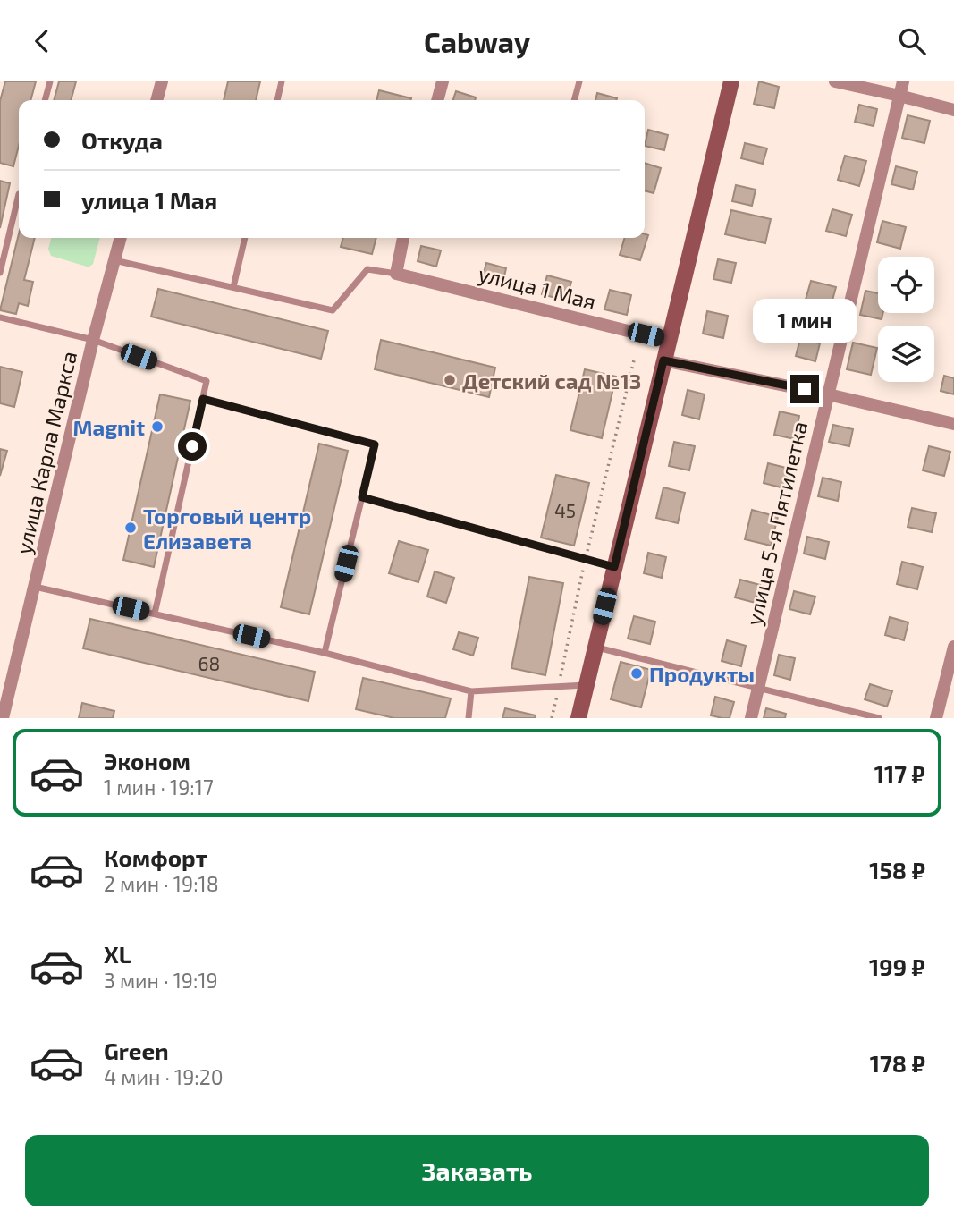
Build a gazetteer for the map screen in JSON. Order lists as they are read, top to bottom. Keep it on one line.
{"streets":{"street":["улица 1 Мая","улица Карла Маркса","улица 5-я Пятилетка"]},"places":["Детский сад №13","Magnit","Торговый центр Елизавета","Продукты"],"house_numbers":["45","68"],"page":{"header":"Cabway","banner":["Откуда","улица 1 Мая"],"bubble":"1 мин","list":[{"name":"Эконом","note":"1 мин · 19:17","value":"117 ₽"},{"name":"Комфорт","note":"2 мин · 19:18","value":"158 ₽"},{"name":"XL","note":"3 мин · 19:19","value":"199 ₽"},{"name":"Green","note":"4 мин · 19:20","value":"178 ₽"}],"buttons":"Заказать"}}
